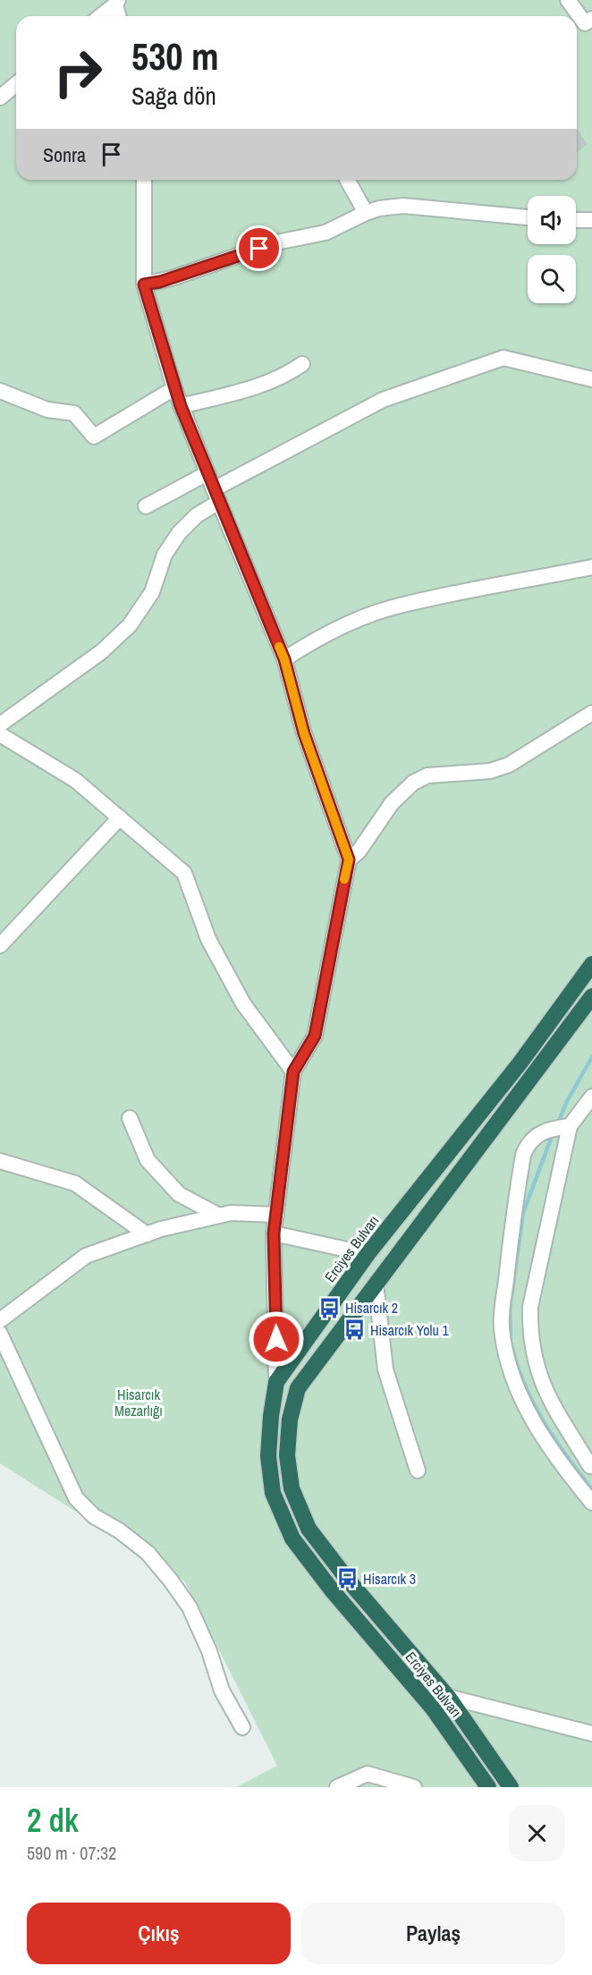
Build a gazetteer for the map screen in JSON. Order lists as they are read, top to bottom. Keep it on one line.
{"streets":{"highway":["Erciyes Bulvarı"]},"parks":["Hisarcık Mezarlığı"],"places":{"bus stop":["Hisarcık 2","Hisarcık Yolu 1","Hisarcık 3"]},"page":{"turn":["530 m","Sağa dön"],"then":"Sonra","heading":["2 dk","590 m · 07:32"],"buttons":["Çıkış","Paylaş"]}}
